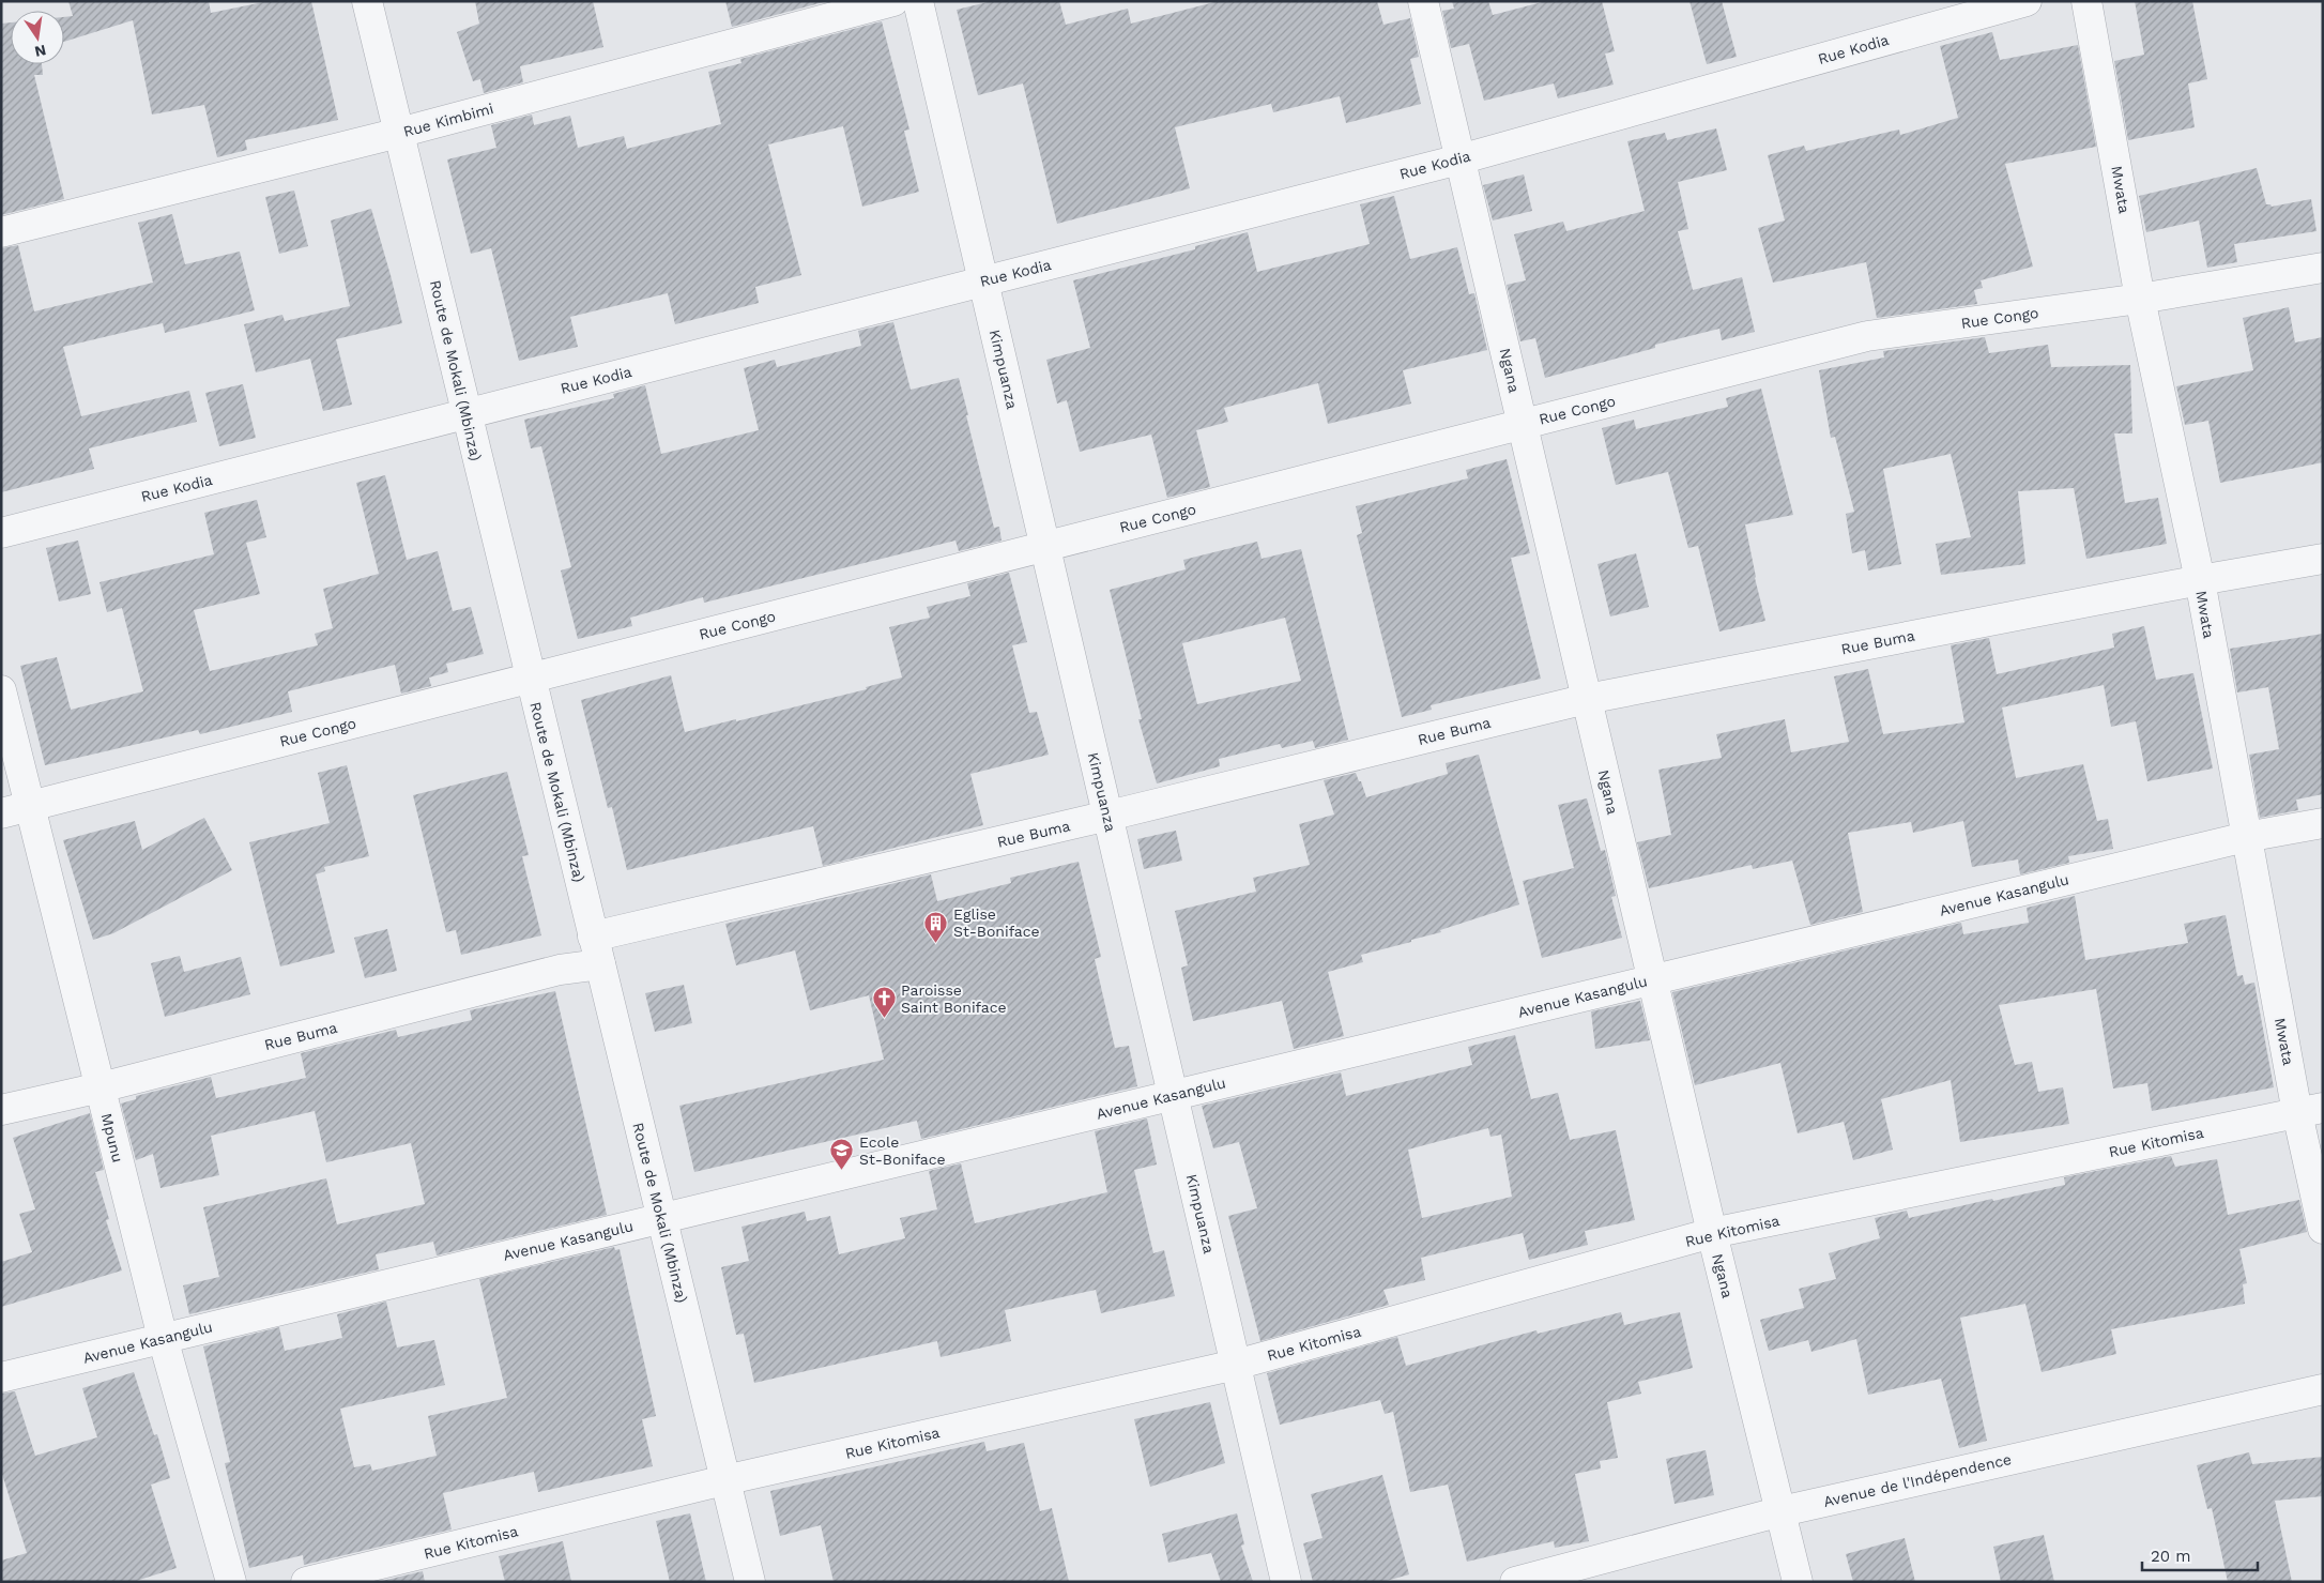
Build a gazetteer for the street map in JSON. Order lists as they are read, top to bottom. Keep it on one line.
{"streets":{"street":["Rue Kodia","Rue Kimbimi","Mwata","Rue Congo","Kimpuanza","Route de Mokali (Mbinza)","Ngana","Rue Buma","Avenue Kasangulu","Mpunu","Rue Kitomisa","Avenue de l'Indépendence"]},"crossings":[["Rue Kodia","Kimpuanza"],["Rue Kodia","Route de Mokali (Mbinza)"],["Rue Kodia","Ngana"],["Rue Kimbimi","Route de Mokali (Mbinza)"],["Mwata","Rue Congo"],["Mwata","Rue Buma"],["Mwata","Avenue Kasangulu"],["Mwata","Rue Kitomisa"],["Rue Congo","Kimpuanza"],["Rue Congo","Route de Mokali (Mbinza)"],["Rue Congo","Ngana"],["Rue Congo","Mpunu"],["Kimpuanza","Rue Buma"],["Kimpuanza","Avenue Kasangulu"],["Kimpuanza","Rue Kitomisa"],["Route de Mokali (Mbinza)","Rue Buma"],["Route de Mokali (Mbinza)","Avenue Kasangulu"],["Route de Mokali (Mbinza)","Rue Kitomisa"],["Ngana","Rue Buma"],["Ngana","Avenue Kasangulu"],["Ngana","Rue Kitomisa"],["Ngana","Avenue de l'Indépendence"],["Rue Buma","Mpunu"],["Avenue Kasangulu","Mpunu"]],"places":{"building":["Eglise St-Boniface"],"church":["Paroisse Saint Boniface"],"school or university":["Ecole St-Boniface"]},"scale_bar":"20 m","north":"bottom"}
